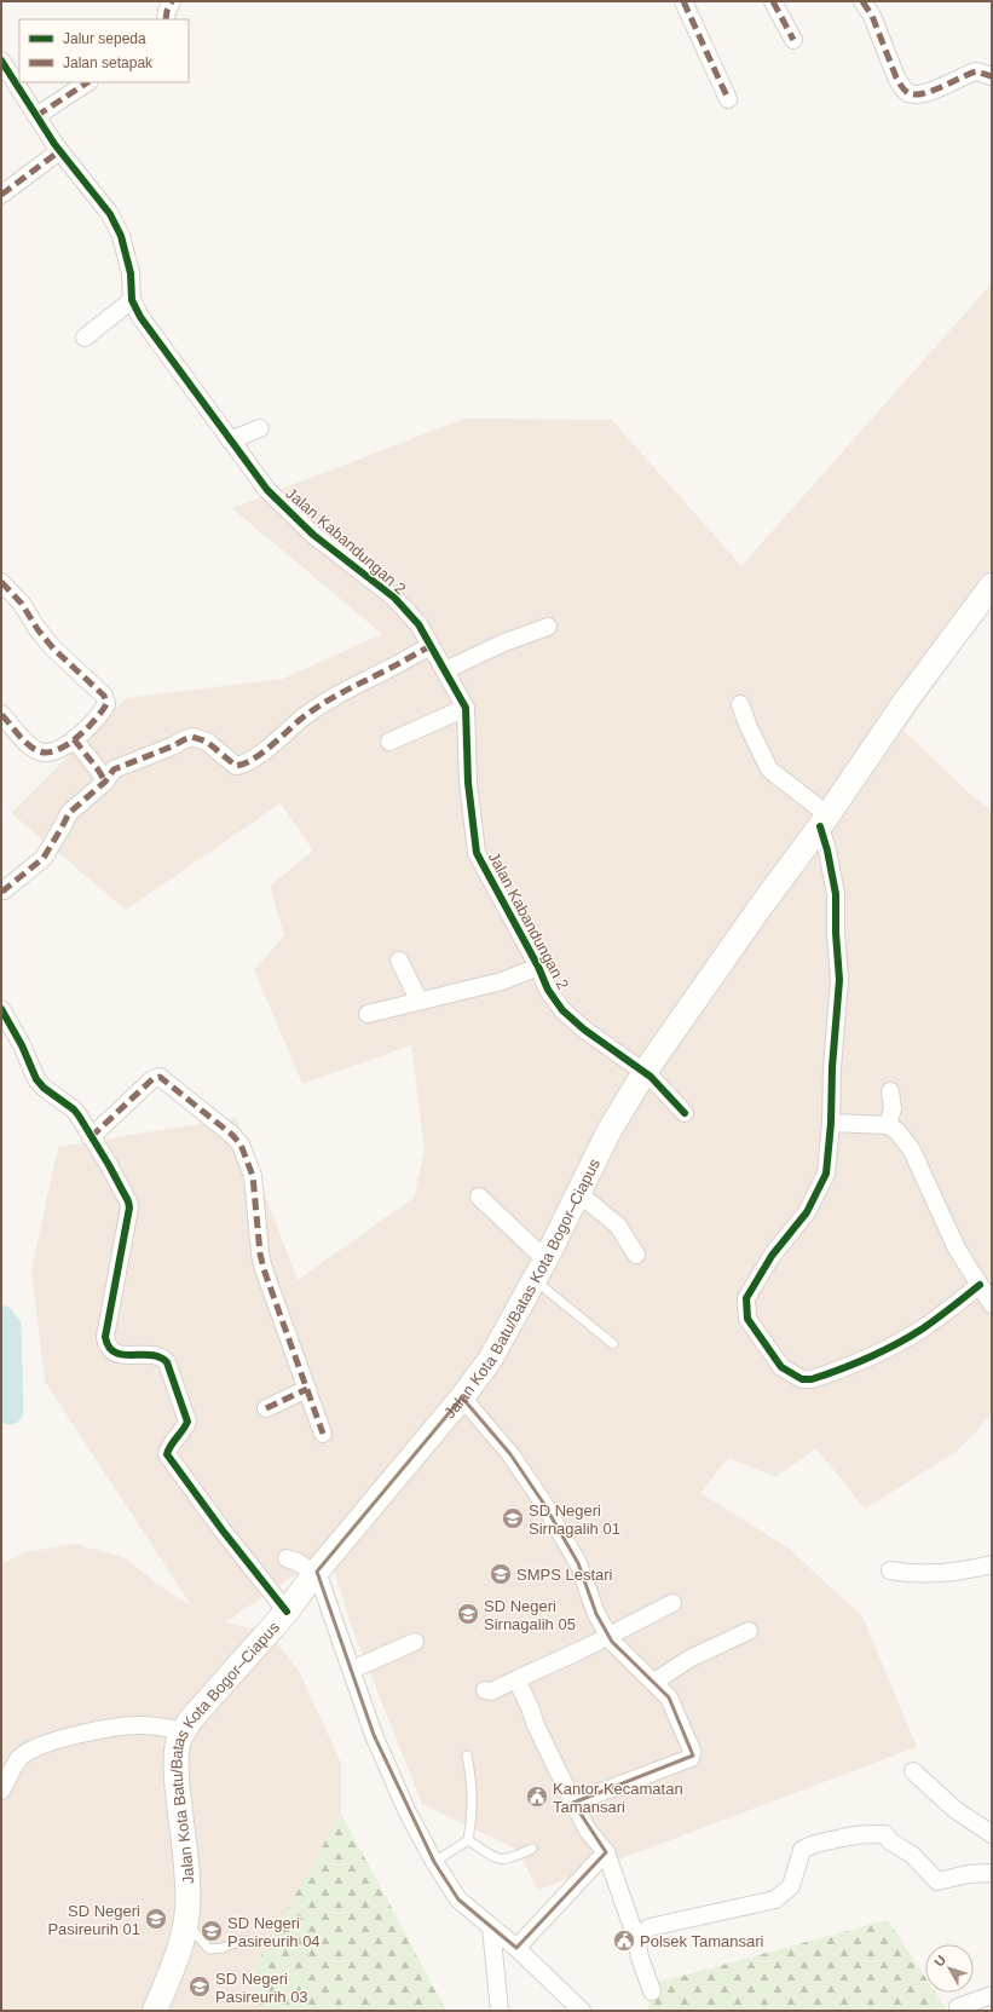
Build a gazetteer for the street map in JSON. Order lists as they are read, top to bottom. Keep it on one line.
{"streets":{"main road":["Jalan Kota Batu/Batas Kota Bogor–Ciapus"],"street":["Jalan Kabandungan 2"]},"crossings":[["Jalan Kabandungan 2","Jalan Kota Batu/Batas Kota Bogor–Ciapus"]],"places":{"school or university":["SD Negeri Sirnagalih 01","SMPS Lestari","SD Negeri Sirnagalih 05","SD Negeri Pasireurih 01","SD Negeri Pasireurih 04","SD Negeri Pasireurih 03"],"public building":["Kantor Kecamatan Tamansari","Polsek Tamansari"]},"legend":["Jalur sepeda","Jalan setapak"],"north":"top left"}
